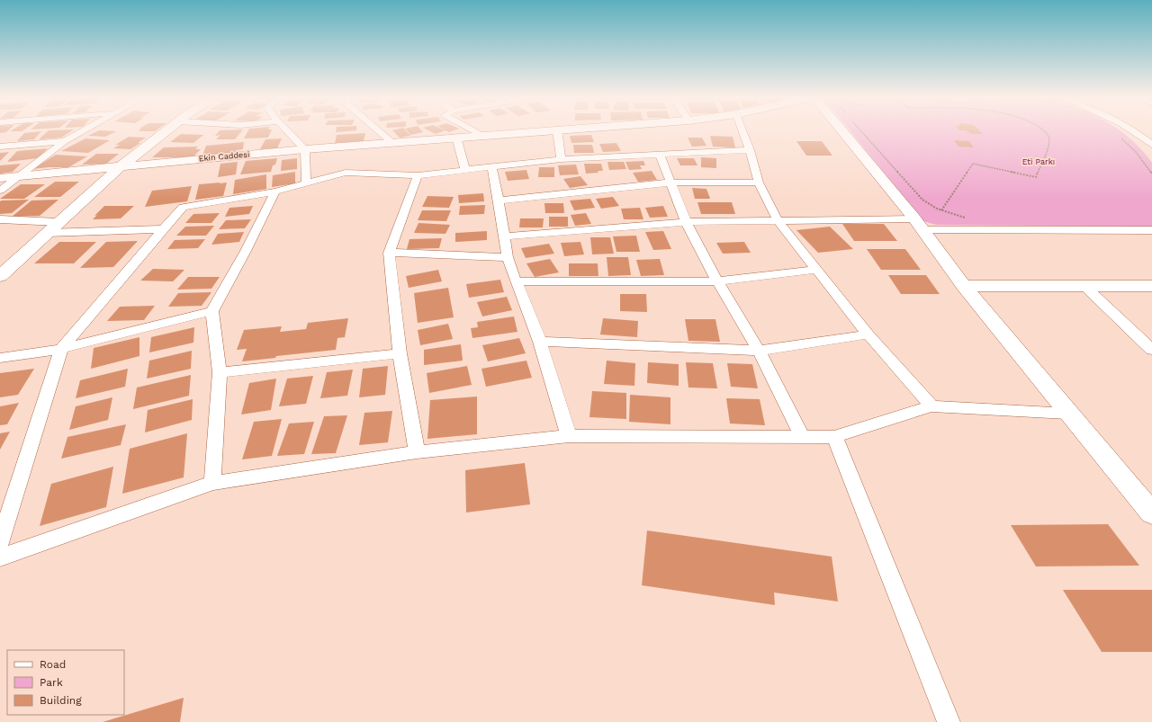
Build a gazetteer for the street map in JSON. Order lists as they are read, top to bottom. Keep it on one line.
{"streets":{"street":["Ekin Caddesi"]},"parks":["Eti Parkı"],"legend":["Road","Park","Building"]}
